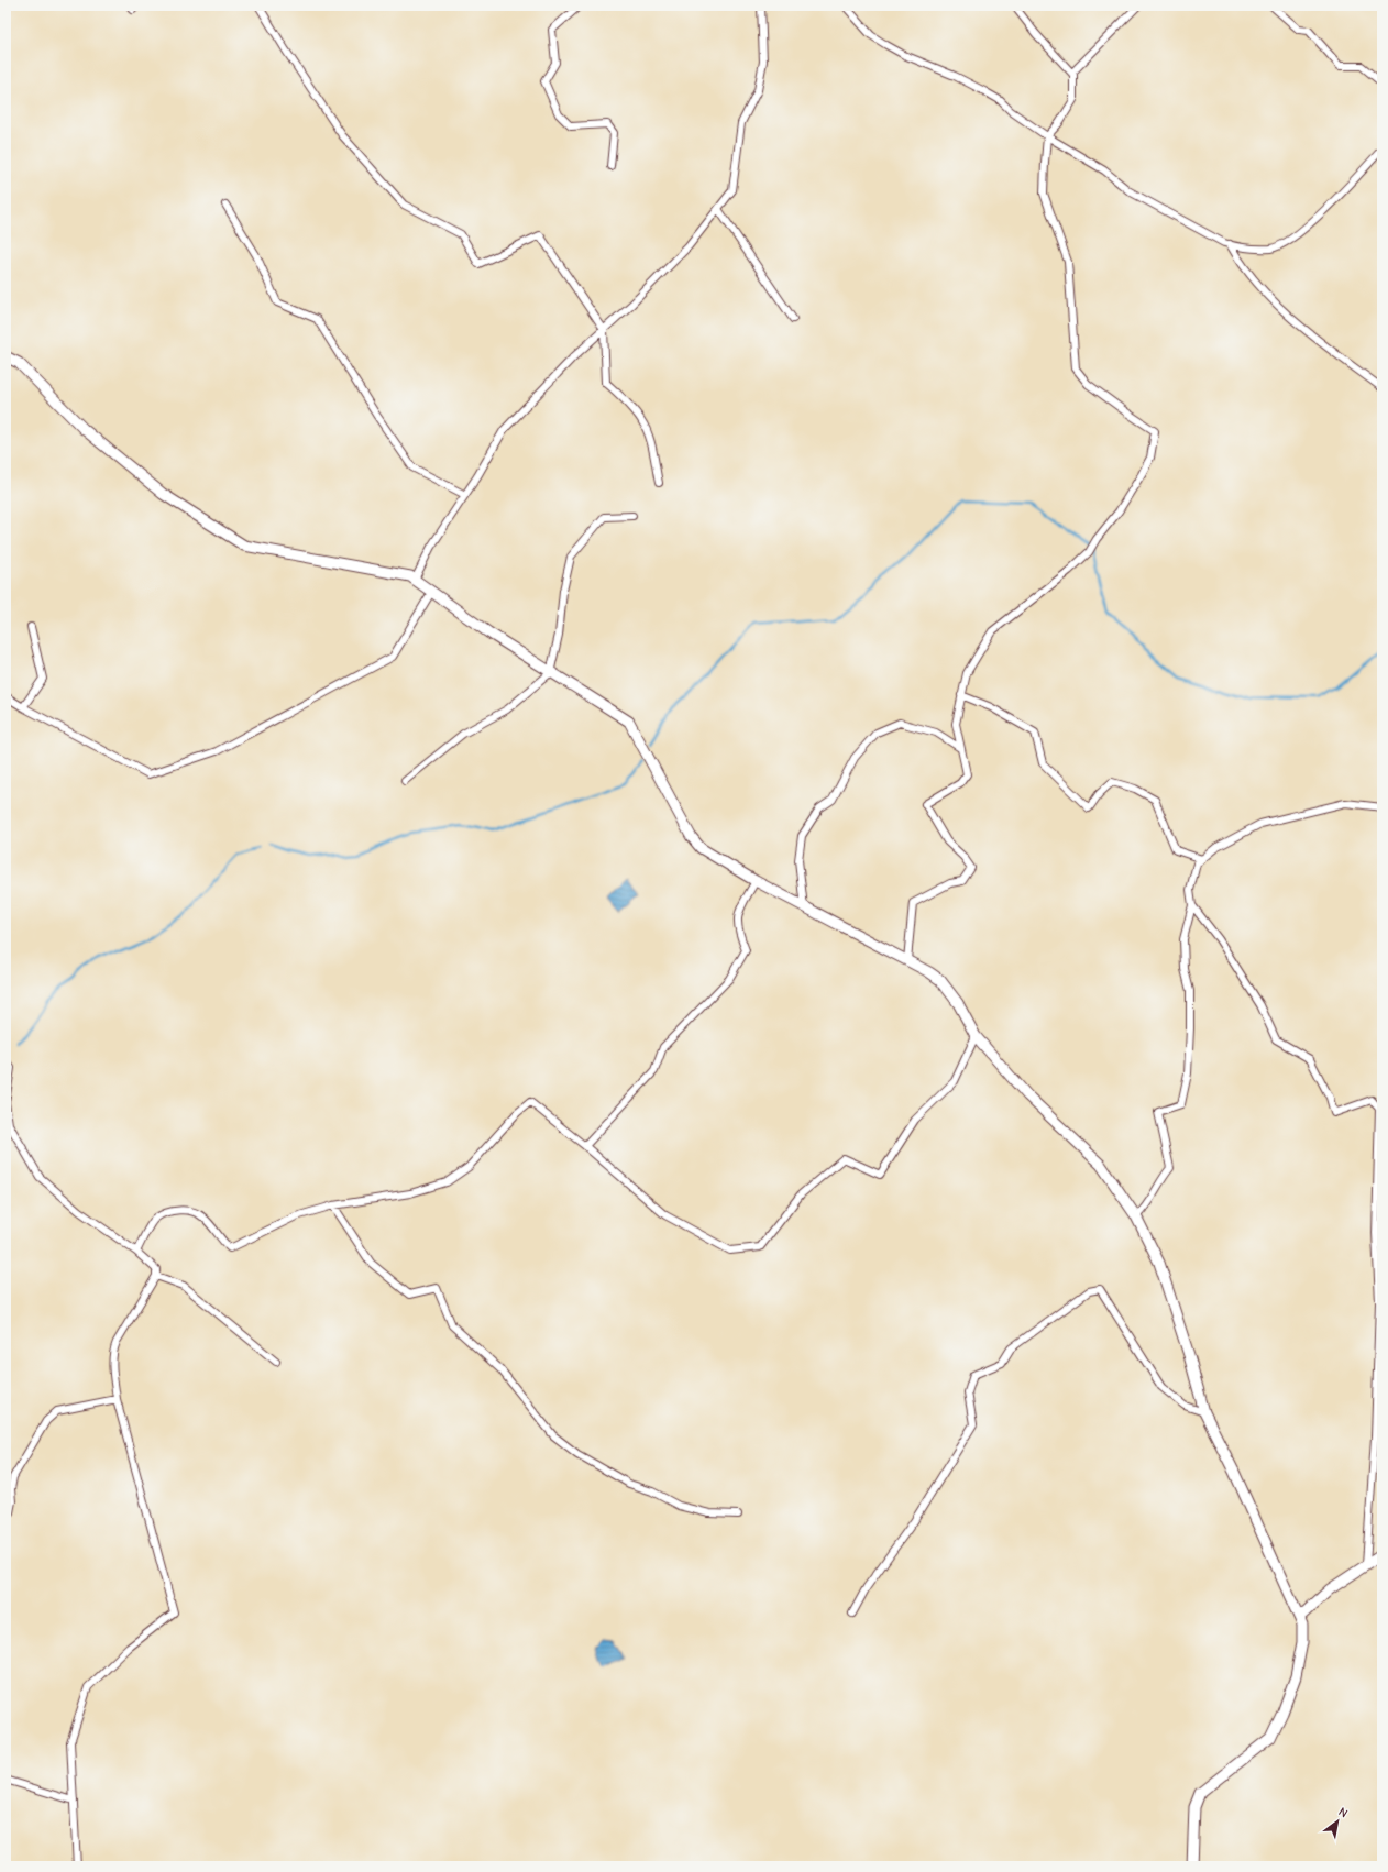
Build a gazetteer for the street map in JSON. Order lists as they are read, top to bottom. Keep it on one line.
{"north":"top right"}
